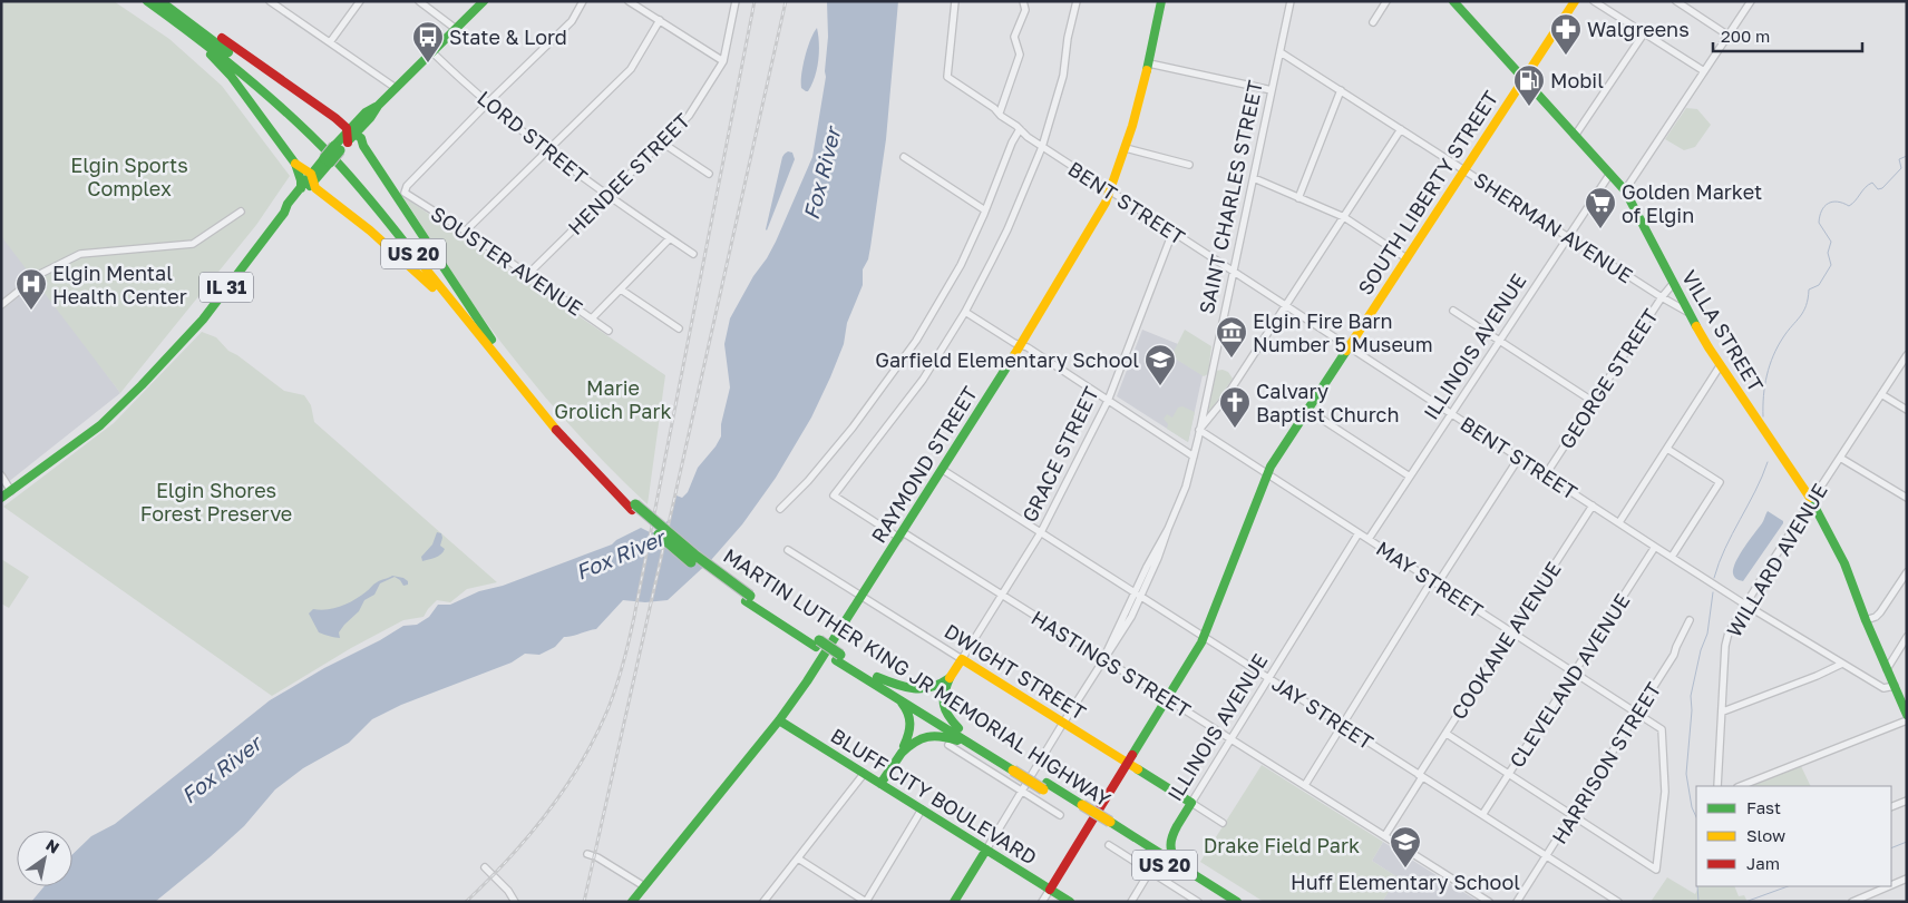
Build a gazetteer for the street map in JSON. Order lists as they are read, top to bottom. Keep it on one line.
{"streets":{"main road":["SOUTH LIBERTY STREET","SAINT CHARLES STREET","US 20","IL 31","VILLA STREET","ILLINOIS AVENUE","GRACE STREET","RAYMOND STREET","DWIGHT STREET","MARTIN LUTHER KING JR MEMORIAL HIGHWAY","BLUFF CITY BOULEVARD"],"street":["LORD STREET","HENDEE STREET","BENT STREET","SHERMAN AVENUE","SOUSTER AVENUE","GEORGE STREET","WILLARD AVENUE","MAY STREET","COOKANE AVENUE","HASTINGS STREET","CLEVELAND AVENUE","JAY STREET","HARRISON STREET"]},"crossings":[["LORD STREET","HENDEE STREET"],["LORD STREET","SOUSTER AVENUE"],["LORD STREET","IL 31"],["HENDEE STREET","SOUSTER AVENUE"],["SOUTH LIBERTY STREET","BENT STREET"],["SOUTH LIBERTY STREET","SHERMAN AVENUE"],["SOUTH LIBERTY STREET","VILLA STREET"],["SOUTH LIBERTY STREET","MAY STREET"],["SOUTH LIBERTY STREET","HASTINGS STREET"],["SOUTH LIBERTY STREET","DWIGHT STREET"],["SOUTH LIBERTY STREET","JAY STREET"],["SOUTH LIBERTY STREET","BLUFF CITY BOULEVARD"],["SAINT CHARLES STREET","BENT STREET"],["SAINT CHARLES STREET","SHERMAN AVENUE"],["SAINT CHARLES STREET","MAY STREET"],["SAINT CHARLES STREET","HASTINGS STREET"],["SAINT CHARLES STREET","DWIGHT STREET"],["SAINT CHARLES STREET","JAY STREET"],["SAINT CHARLES STREET","BLUFF CITY BOULEVARD"],["BENT STREET","VILLA STREET"],["BENT STREET","ILLINOIS AVENUE"],["BENT STREET","GEORGE STREET"],["BENT STREET","GRACE STREET"],["BENT STREET","RAYMOND STREET"],["BENT STREET","WILLARD AVENUE"],["BENT STREET","COOKANE AVENUE"],["BENT STREET","CLEVELAND AVENUE"],["SHERMAN AVENUE","VILLA STREET"],["SHERMAN AVENUE","ILLINOIS AVENUE"],["SHERMAN AVENUE","GEORGE STREET"],["VILLA STREET","ILLINOIS AVENUE"],["VILLA STREET","GEORGE STREET"],["VILLA STREET","WILLARD AVENUE"],["ILLINOIS AVENUE","MAY STREET"],["ILLINOIS AVENUE","HASTINGS STREET"],["ILLINOIS AVENUE","DWIGHT STREET"],["ILLINOIS AVENUE","MARTIN LUTHER KING JR MEMORIAL HIGHWAY"],["ILLINOIS AVENUE","JAY STREET"],["GRACE STREET","HASTINGS STREET"],["GRACE STREET","DWIGHT STREET"],["GRACE STREET","JAY STREET"],["RAYMOND STREET","HASTINGS STREET"],["RAYMOND STREET","DWIGHT STREET"],["RAYMOND STREET","JAY STREET"],["RAYMOND STREET","BLUFF CITY BOULEVARD"],["MAY STREET","COOKANE AVENUE"],["MAY STREET","CLEVELAND AVENUE"],["MAY STREET","HARRISON STREET"],["COOKANE AVENUE","HASTINGS STREET"],["COOKANE AVENUE","JAY STREET"],["CLEVELAND AVENUE","JAY STREET"],["JAY STREET","HARRISON STREET"]],"water":["Fox River"],"parks":["Elgin Sports Complex","Marie Grolich Park","Elgin Shores Forest Preserve","Drake Field Park"],"places":{"pharmacy":["Walgreens"],"bus stop":["State & Lord"],"fuel station":["Mobil"],"supermarket":["Golden Market of Elgin"],"hospital":["Elgin Mental Health Center"],"museum":["Elgin Fire Barn Number 5 Museum"],"school or university":["Garfield Elementary School","Huff Elementary School"],"church":["Calvary Baptist Church"]},"legend":["Fast","Slow","Jam"],"scale_bar":"200 m","north":"top right"}
